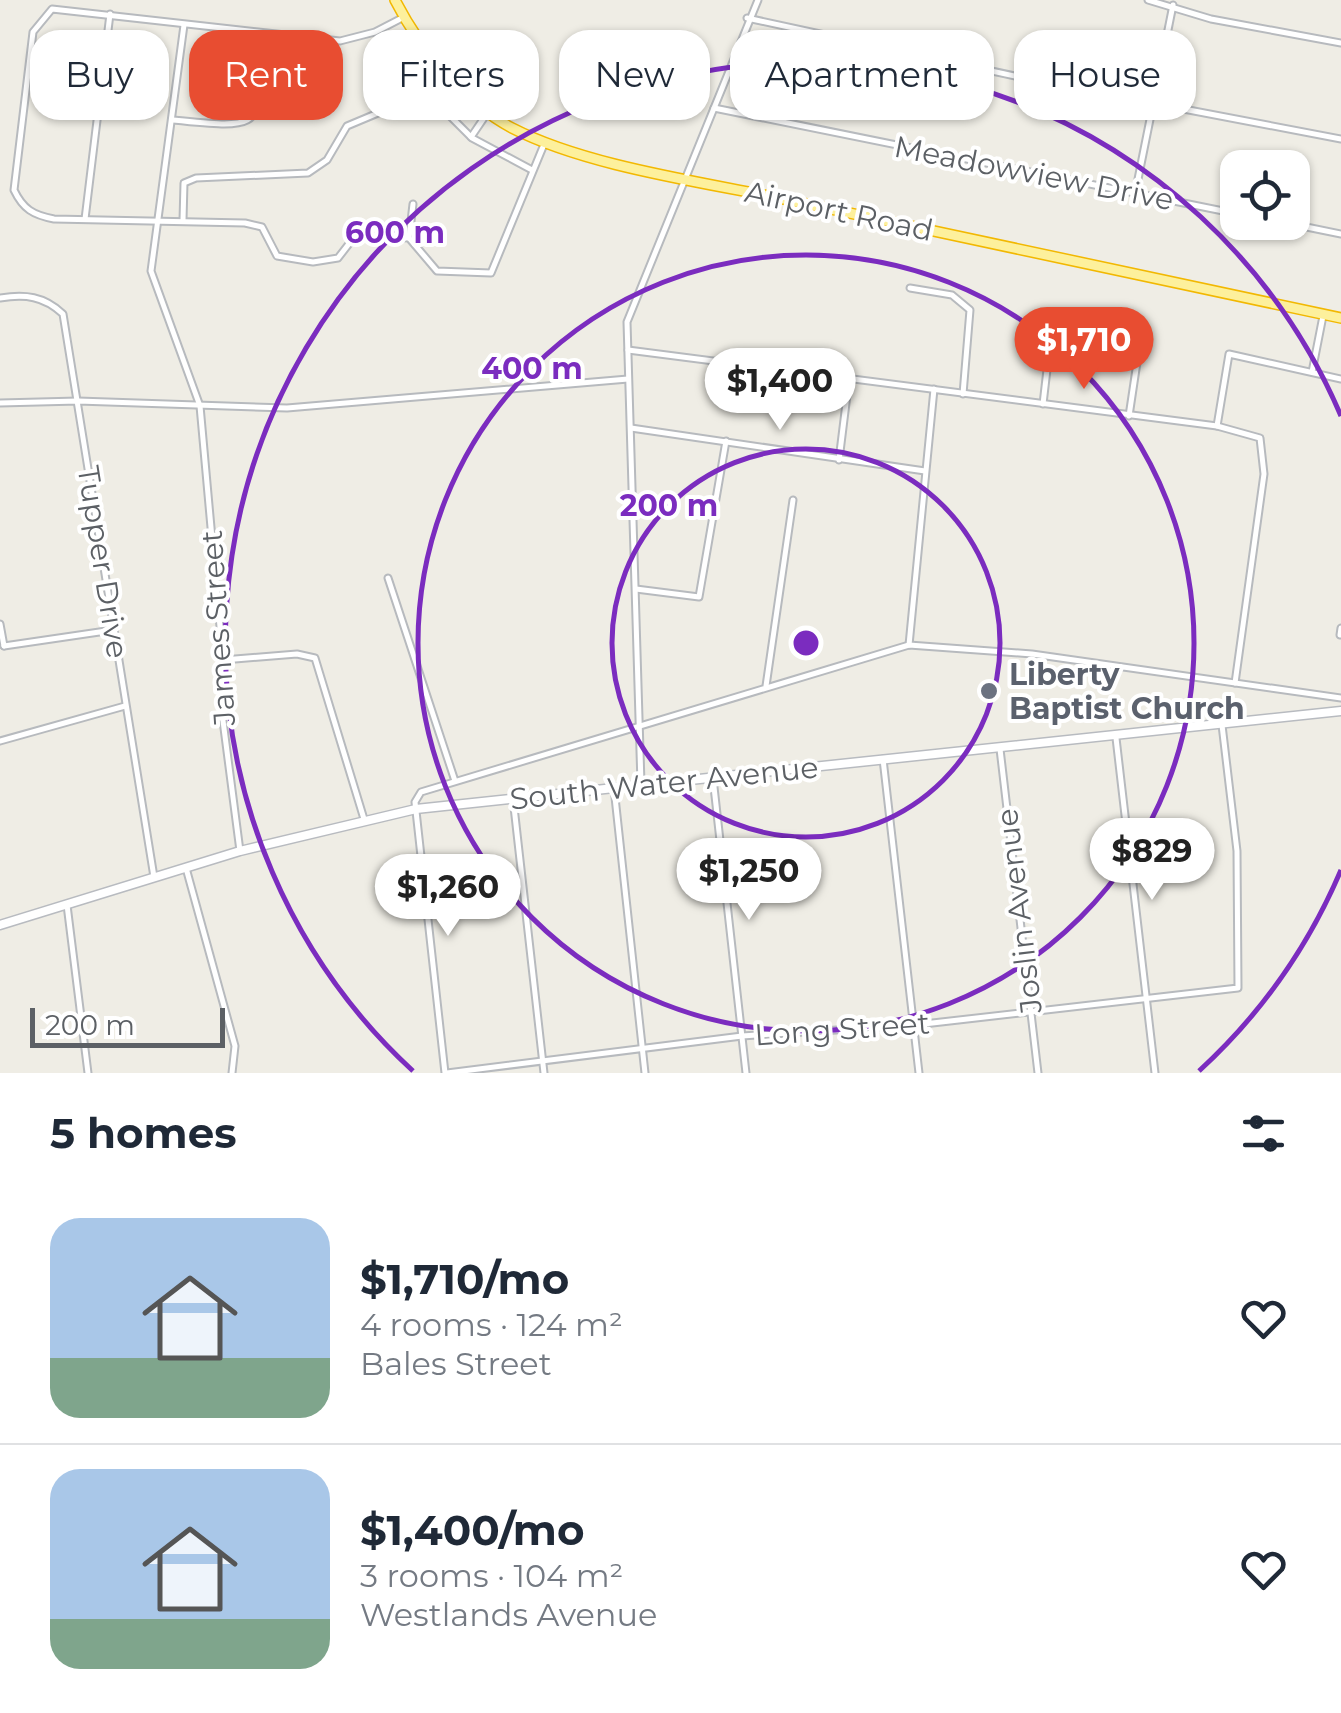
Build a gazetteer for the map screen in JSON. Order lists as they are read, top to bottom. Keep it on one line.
{"streets":{"highway":["Airport Road"],"main road":["South Water Avenue"],"street":["Meadowview Drive","Tupper Drive","James Street","Joslin Avenue","Long Street"]},"crossings":[["Tupper Drive","South Water Avenue"],["James Street","South Water Avenue"],["South Water Avenue","Joslin Avenue"],["South Water Avenue","Long Street"],["Joslin Avenue","Long Street"]],"places":["Liberty Baptist Church"],"scale_bar":"200 m","page":{"chip":["Buy","Rent","Filters","New","Apartment","House"],"price":["$1,710","$1,400","$829","$1,250","$1,260"],"scale":"200 m","heading":"5 homes","list":[{"name":"$1,710/mo","note":"4 rooms · 124 m² · Bales Street"},{"name":"$1,400/mo","note":"3 rooms · 104 m² · Westlands Avenue"}]},"rings":["600 m","400 m","200 m"]}
